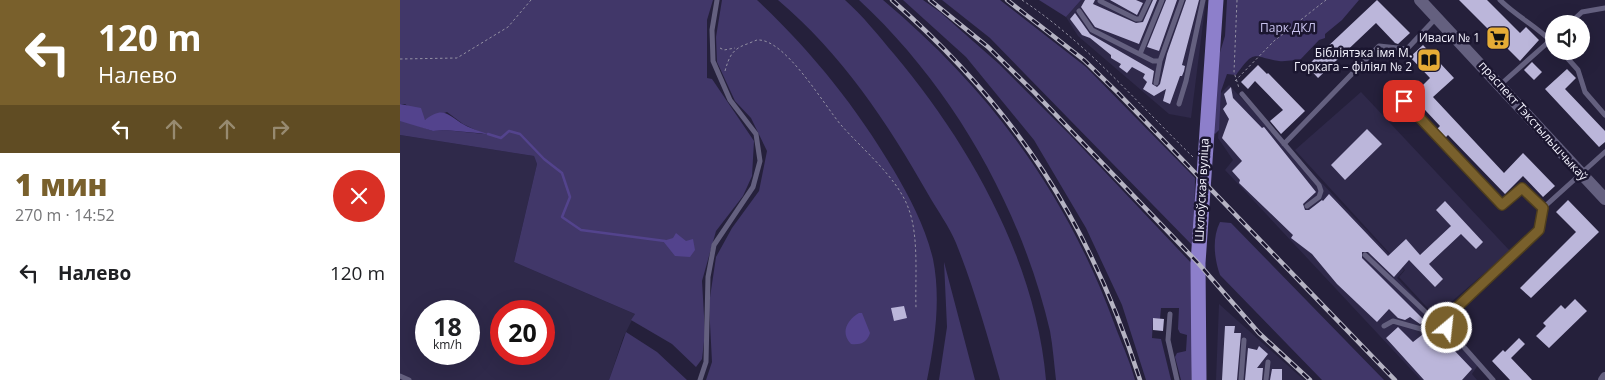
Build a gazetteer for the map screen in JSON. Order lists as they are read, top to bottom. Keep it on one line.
{"streets":{"main road":["Шклоўская вуліца"],"street":["праспект Тэкстыльшчыкаў"]},"parks":["Парк ДКЛ"],"places":{"supermarket":["Иваси № 1"],"library":["Бібліятэка імя М. Горкага – філіял № 2"]},"page":{"turn":["120 m","Налево"],"heading":["1 мин","270 m · 14:52"],"list":[{"name":"Налево","value":"120 m"}],"speed":"18 km/h","limit":"20"}}
